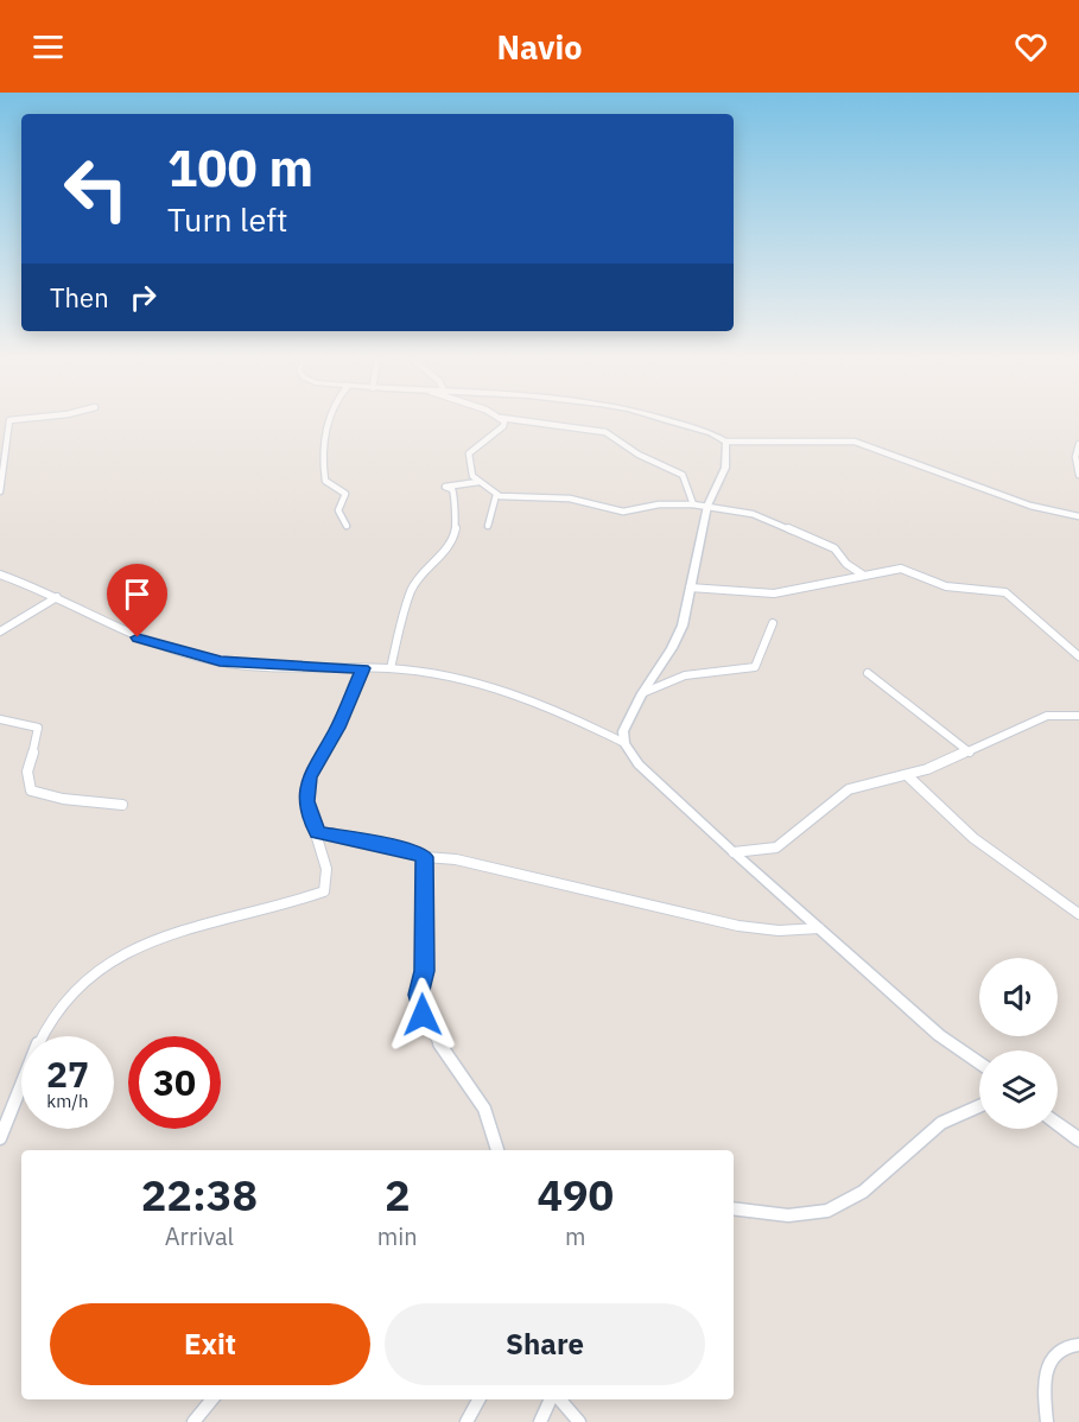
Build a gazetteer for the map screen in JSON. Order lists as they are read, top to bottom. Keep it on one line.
{"page":{"header":"Navio","turn":["100 m","Turn left"],"then":"Then","speed":"27 km/h","limit":"30","eta":["22:38","Arrival","2","min","490","m"],"buttons":["Exit","Share"]}}
